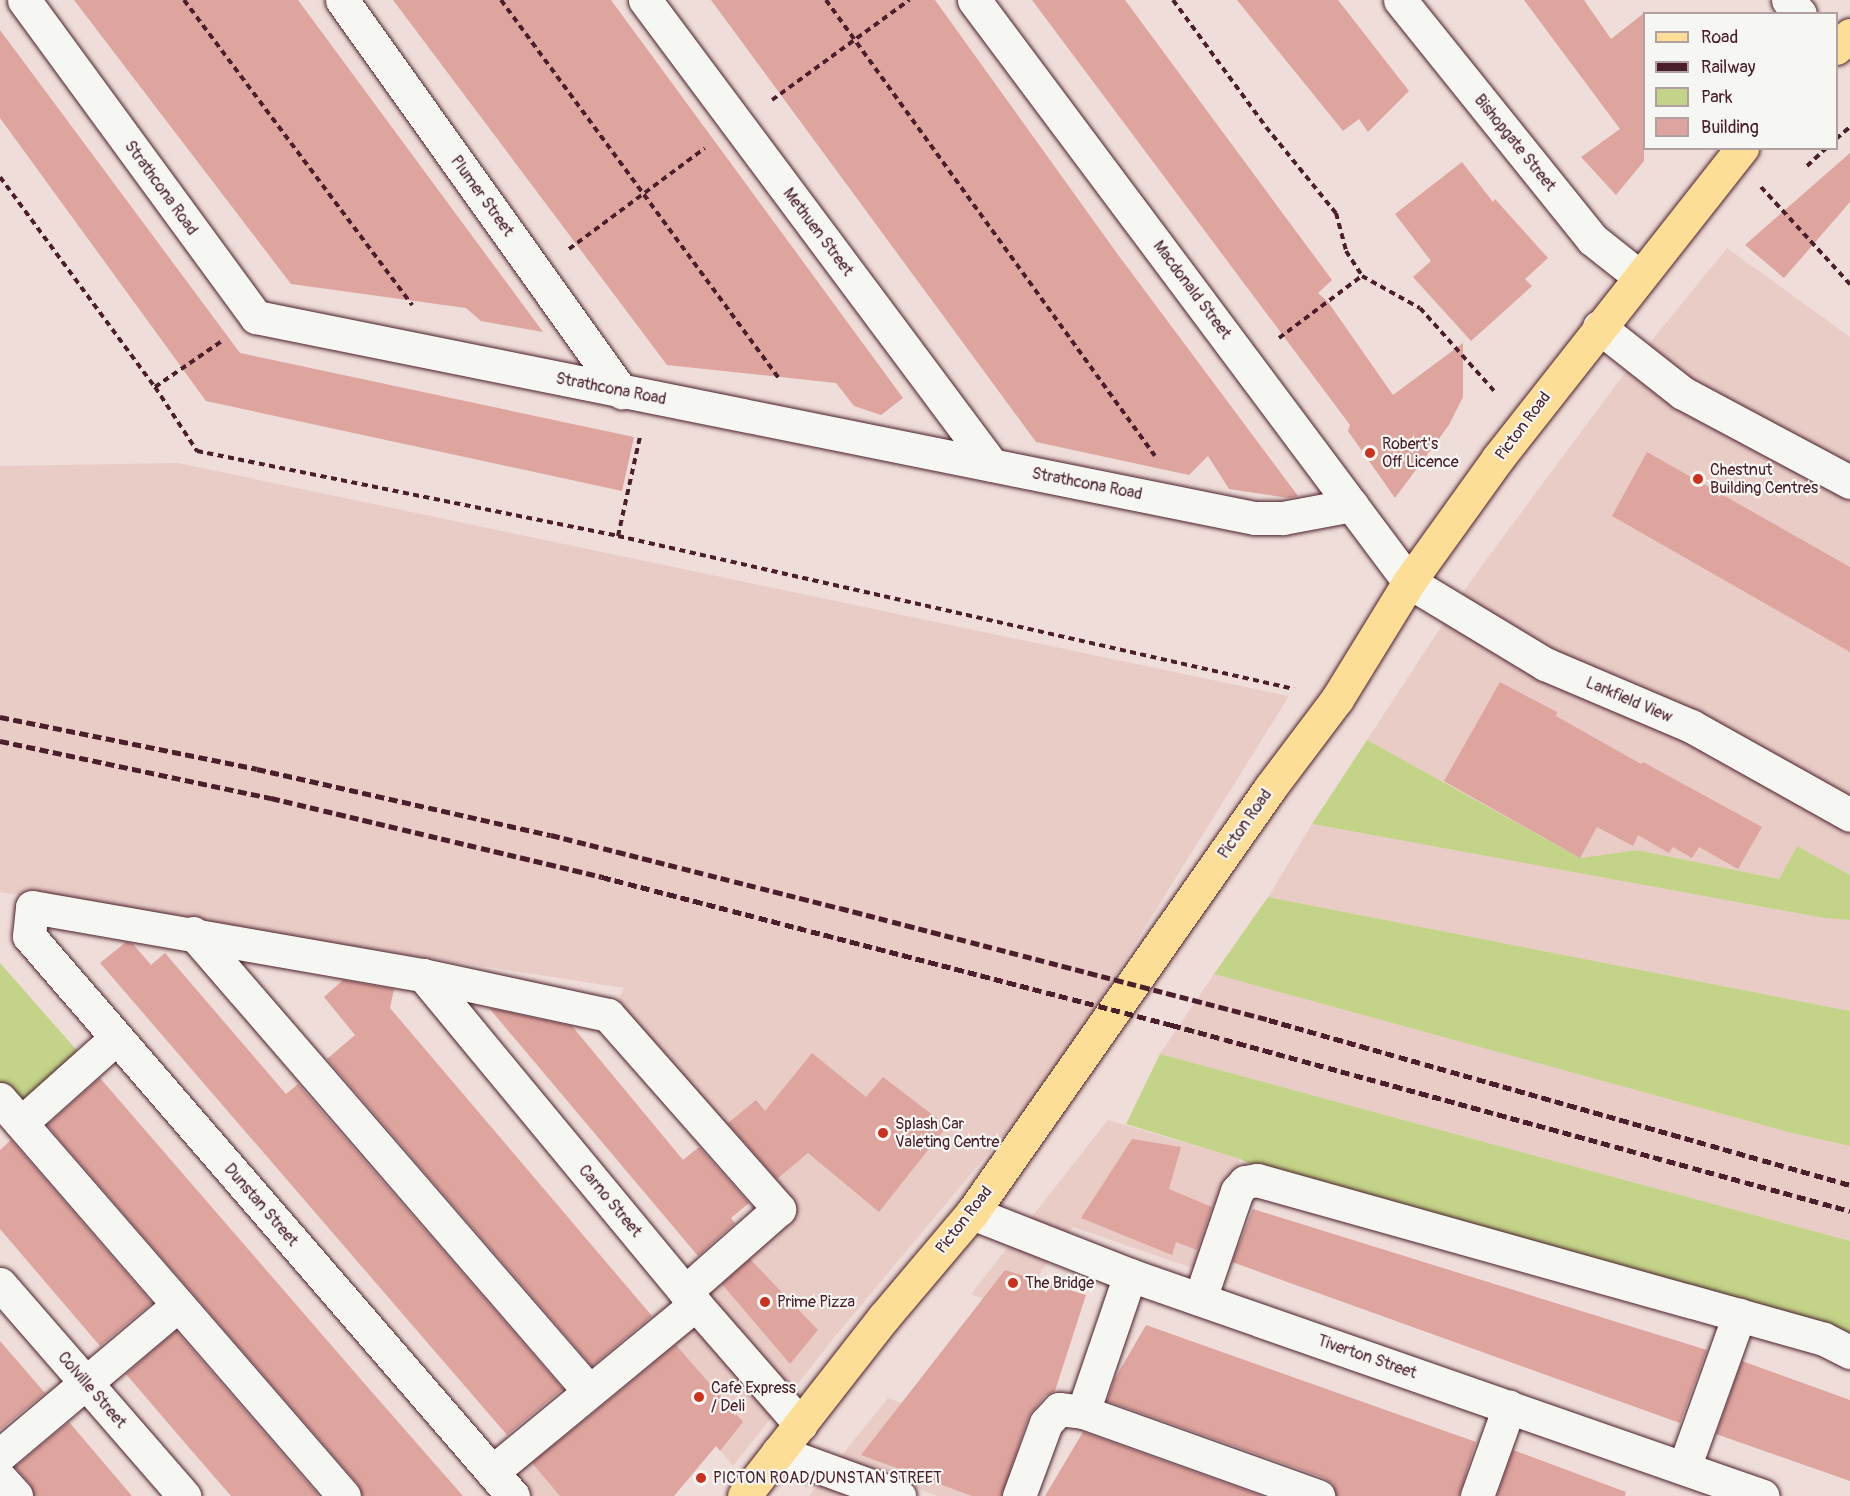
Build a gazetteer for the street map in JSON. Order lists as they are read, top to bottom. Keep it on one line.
{"streets":{"main road":["Picton Road"],"street":["Bishopgate Street","Strathcona Road","Plumer Street","Methuen Street","Macdonald Street","Larkfield View","Carno Street","Dunstan Street","Tiverton Street","Colville Street"]},"crossings":[["Bishopgate Street","Picton Road"],["Strathcona Road","Plumer Street"],["Strathcona Road","Methuen Street"],["Strathcona Road","Macdonald Street"],["Macdonald Street","Picton Road"],["Macdonald Street","Larkfield View"],["Picton Road","Larkfield View"],["Picton Road","Carno Street"],["Picton Road","Tiverton Street"]],"places":["Robert's Off Licence","Chestnut Building Centres","Splash Car Valeting Centre","The Bridge","Prime Pizza","Cafe Express / Deli","PICTON ROAD/DUNSTAN STREET"],"legend":["Road","Railway","Park","Building"]}
